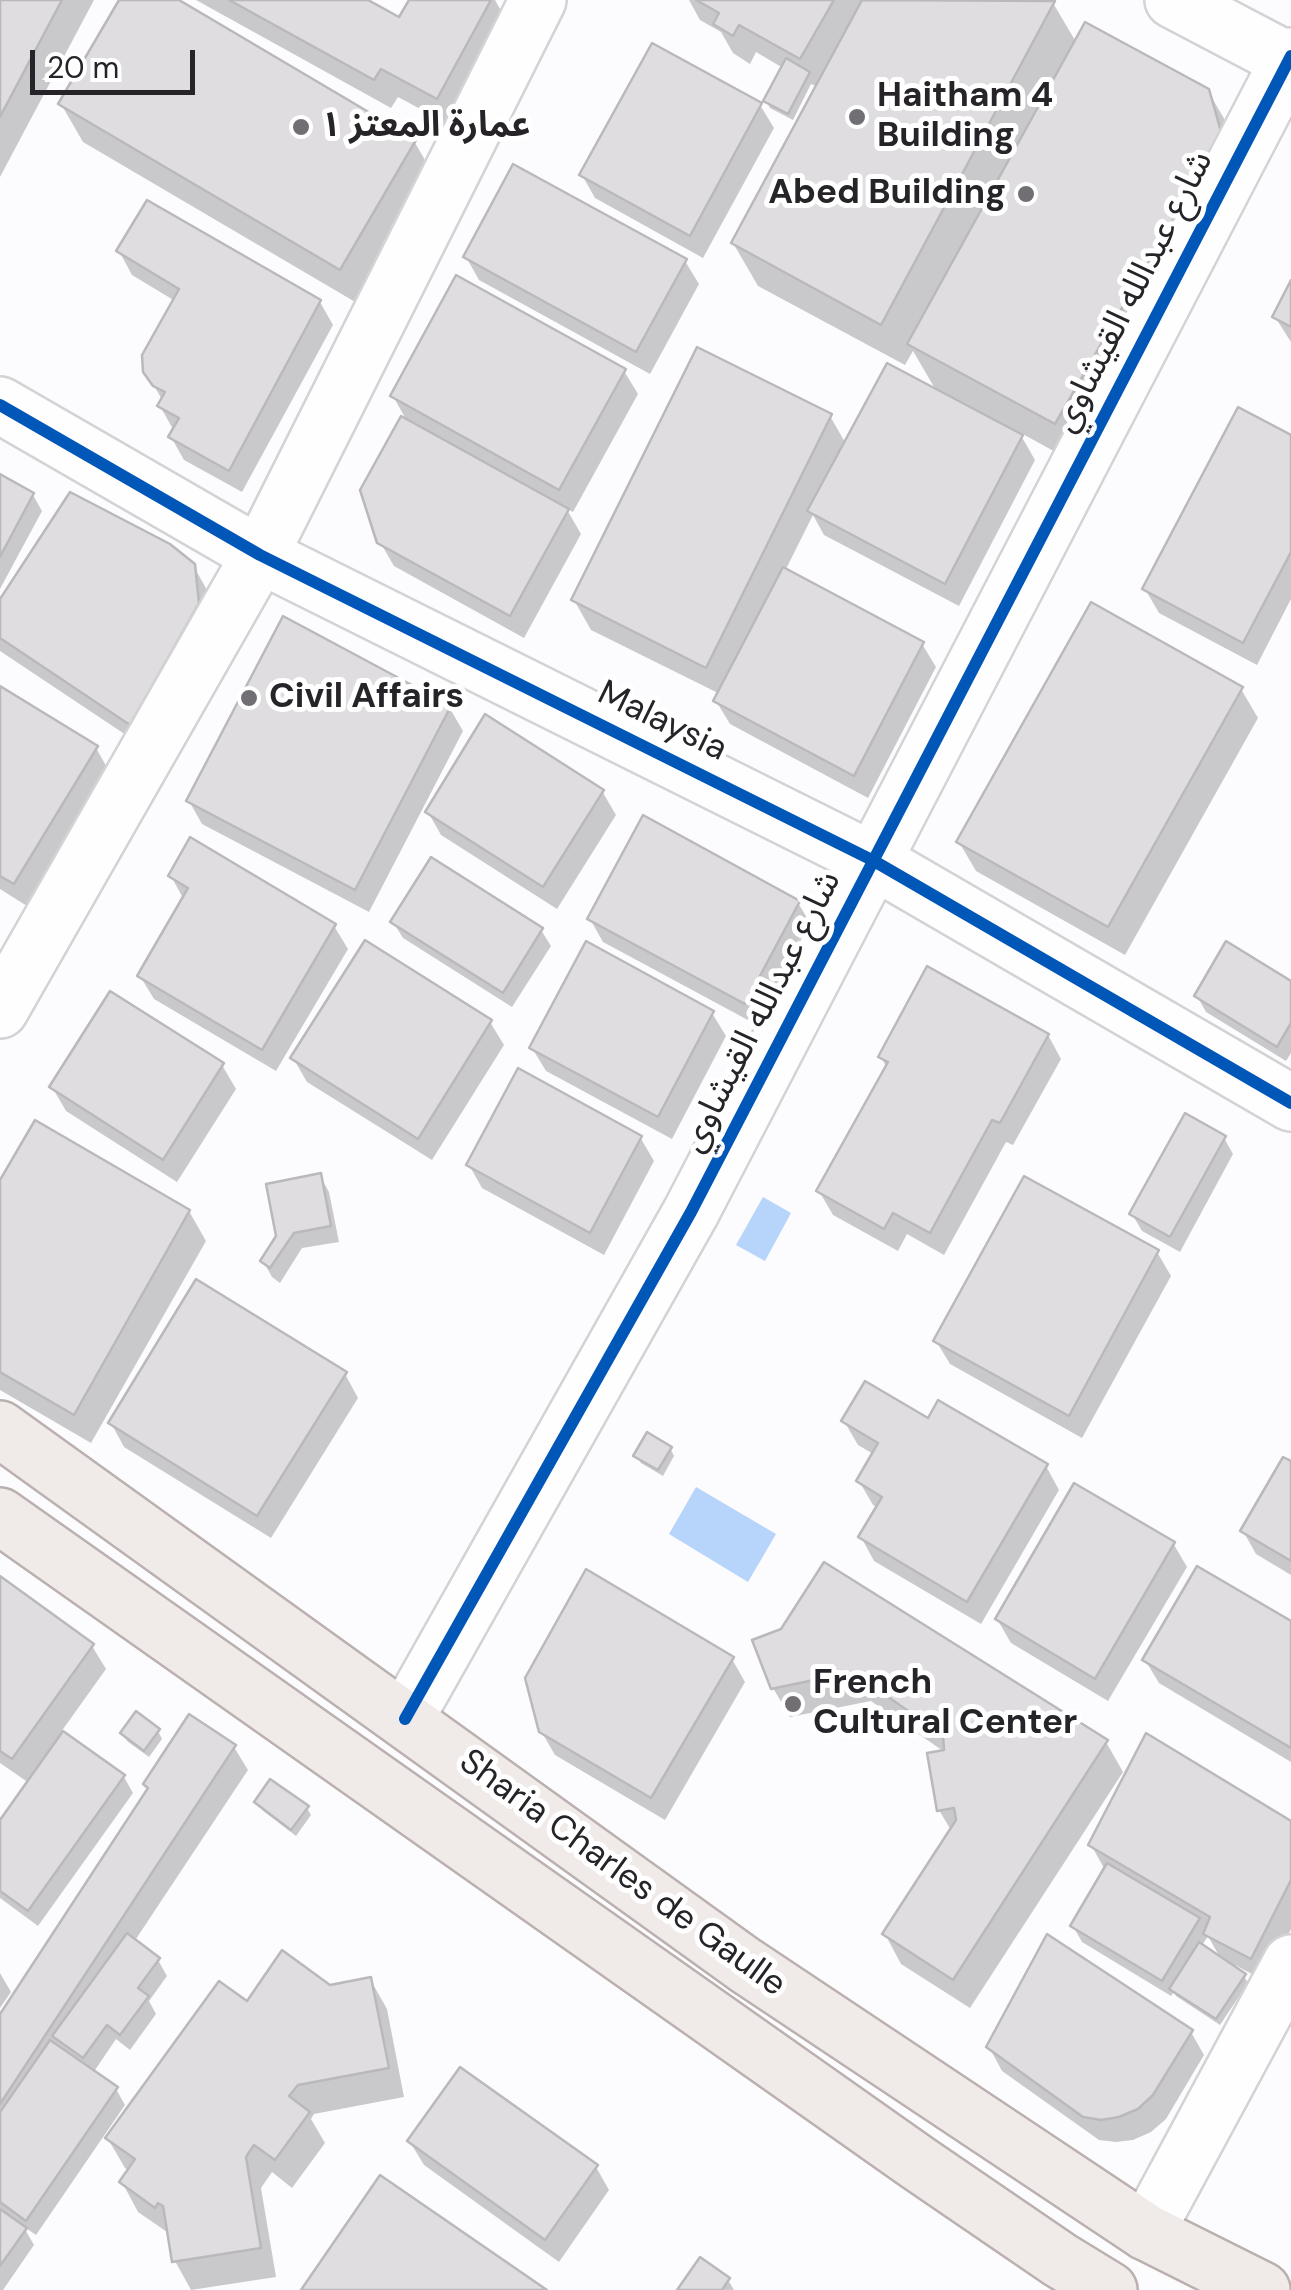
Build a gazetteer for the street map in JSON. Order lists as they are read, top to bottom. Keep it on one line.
{"streets":{"main road":["Sharia Charles de Gaulle"],"street":["شارع عبدالله القيشاوي","Malaysia"]},"crossings":[["شارع عبدالله القيشاوي","Malaysia"],["شارع عبدالله القيشاوي","Sharia Charles de Gaulle"]],"places":["Haitham 4 Building","عمارة المعتز ١","Abed Building","Civil Affairs","French Cultural Center"],"scale_bar":"20 m"}
